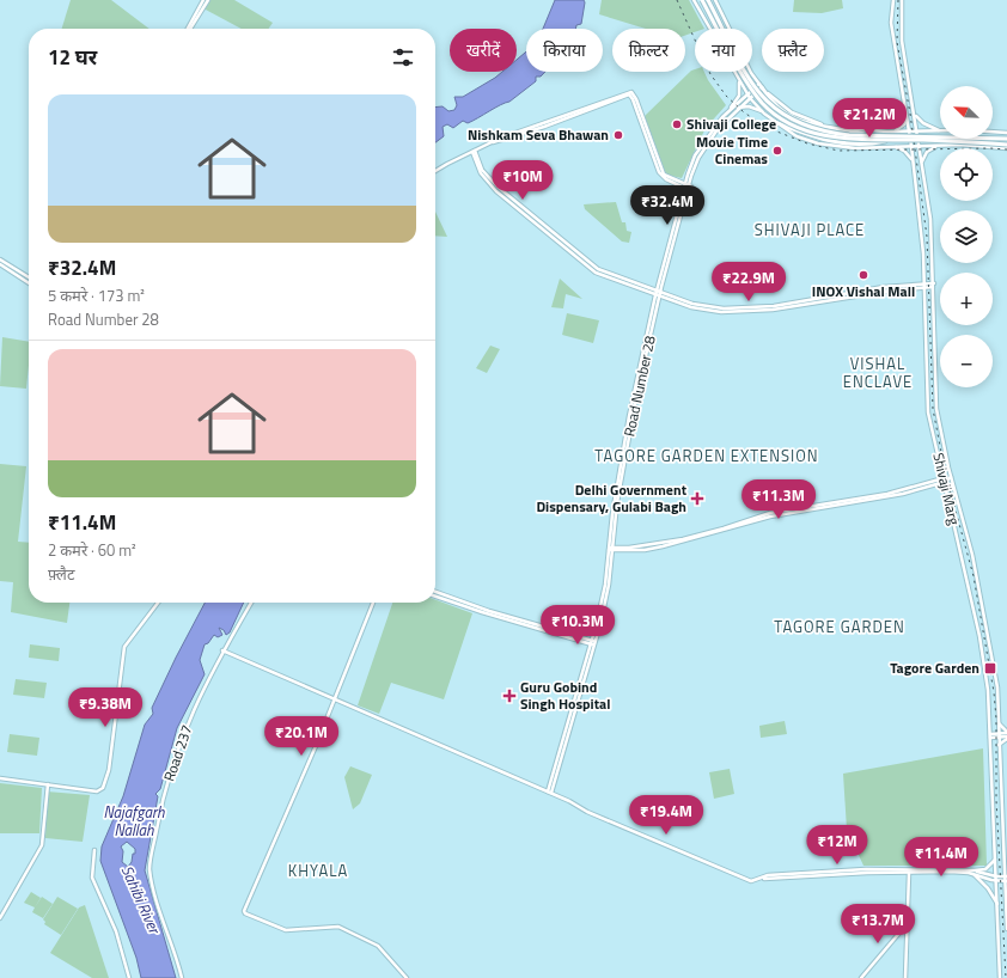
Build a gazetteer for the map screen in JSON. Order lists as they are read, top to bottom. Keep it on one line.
{"streets":{"street":["Road Number 28","Shivaji Marg","Road 237"]},"districts":["SHIVAJI PLACE","VISHAL ENCLAVE","TAGORE GARDEN EXTENSION","TAGORE GARDEN","KHYALA"],"water":["Najafgarh Nallah","Sahibi River"],"places":{"other":["Shivaji College","Nishkam Seva Bhawan","Movie Time Cinemas","INOX Vishal Mall"],"health":["Delhi Government Dispensary, Gulabi Bagh","Guru Gobind Singh Hospital"],"transit":["Tagore Garden"]},"north":"top left","page":{"chip":["खरीदें","किराया","फ़िल्टर","नया","फ़्लैट"],"heading":"12 घर","map_buttons":["+","−"],"list":[{"name":"₹32.4M","note":"5 कमरे · 173 m² · Road Number 28"},{"name":"₹11.4M","note":"2 कमरे · 60 m² · फ़्लैट"}],"price":["₹21.2M","₹10M","₹32.4M","₹22.9M","₹11.3M","₹10.3M","₹9.38M","₹20.1M","₹19.4M","₹12M","₹11.4M","₹13.7M"]}}
